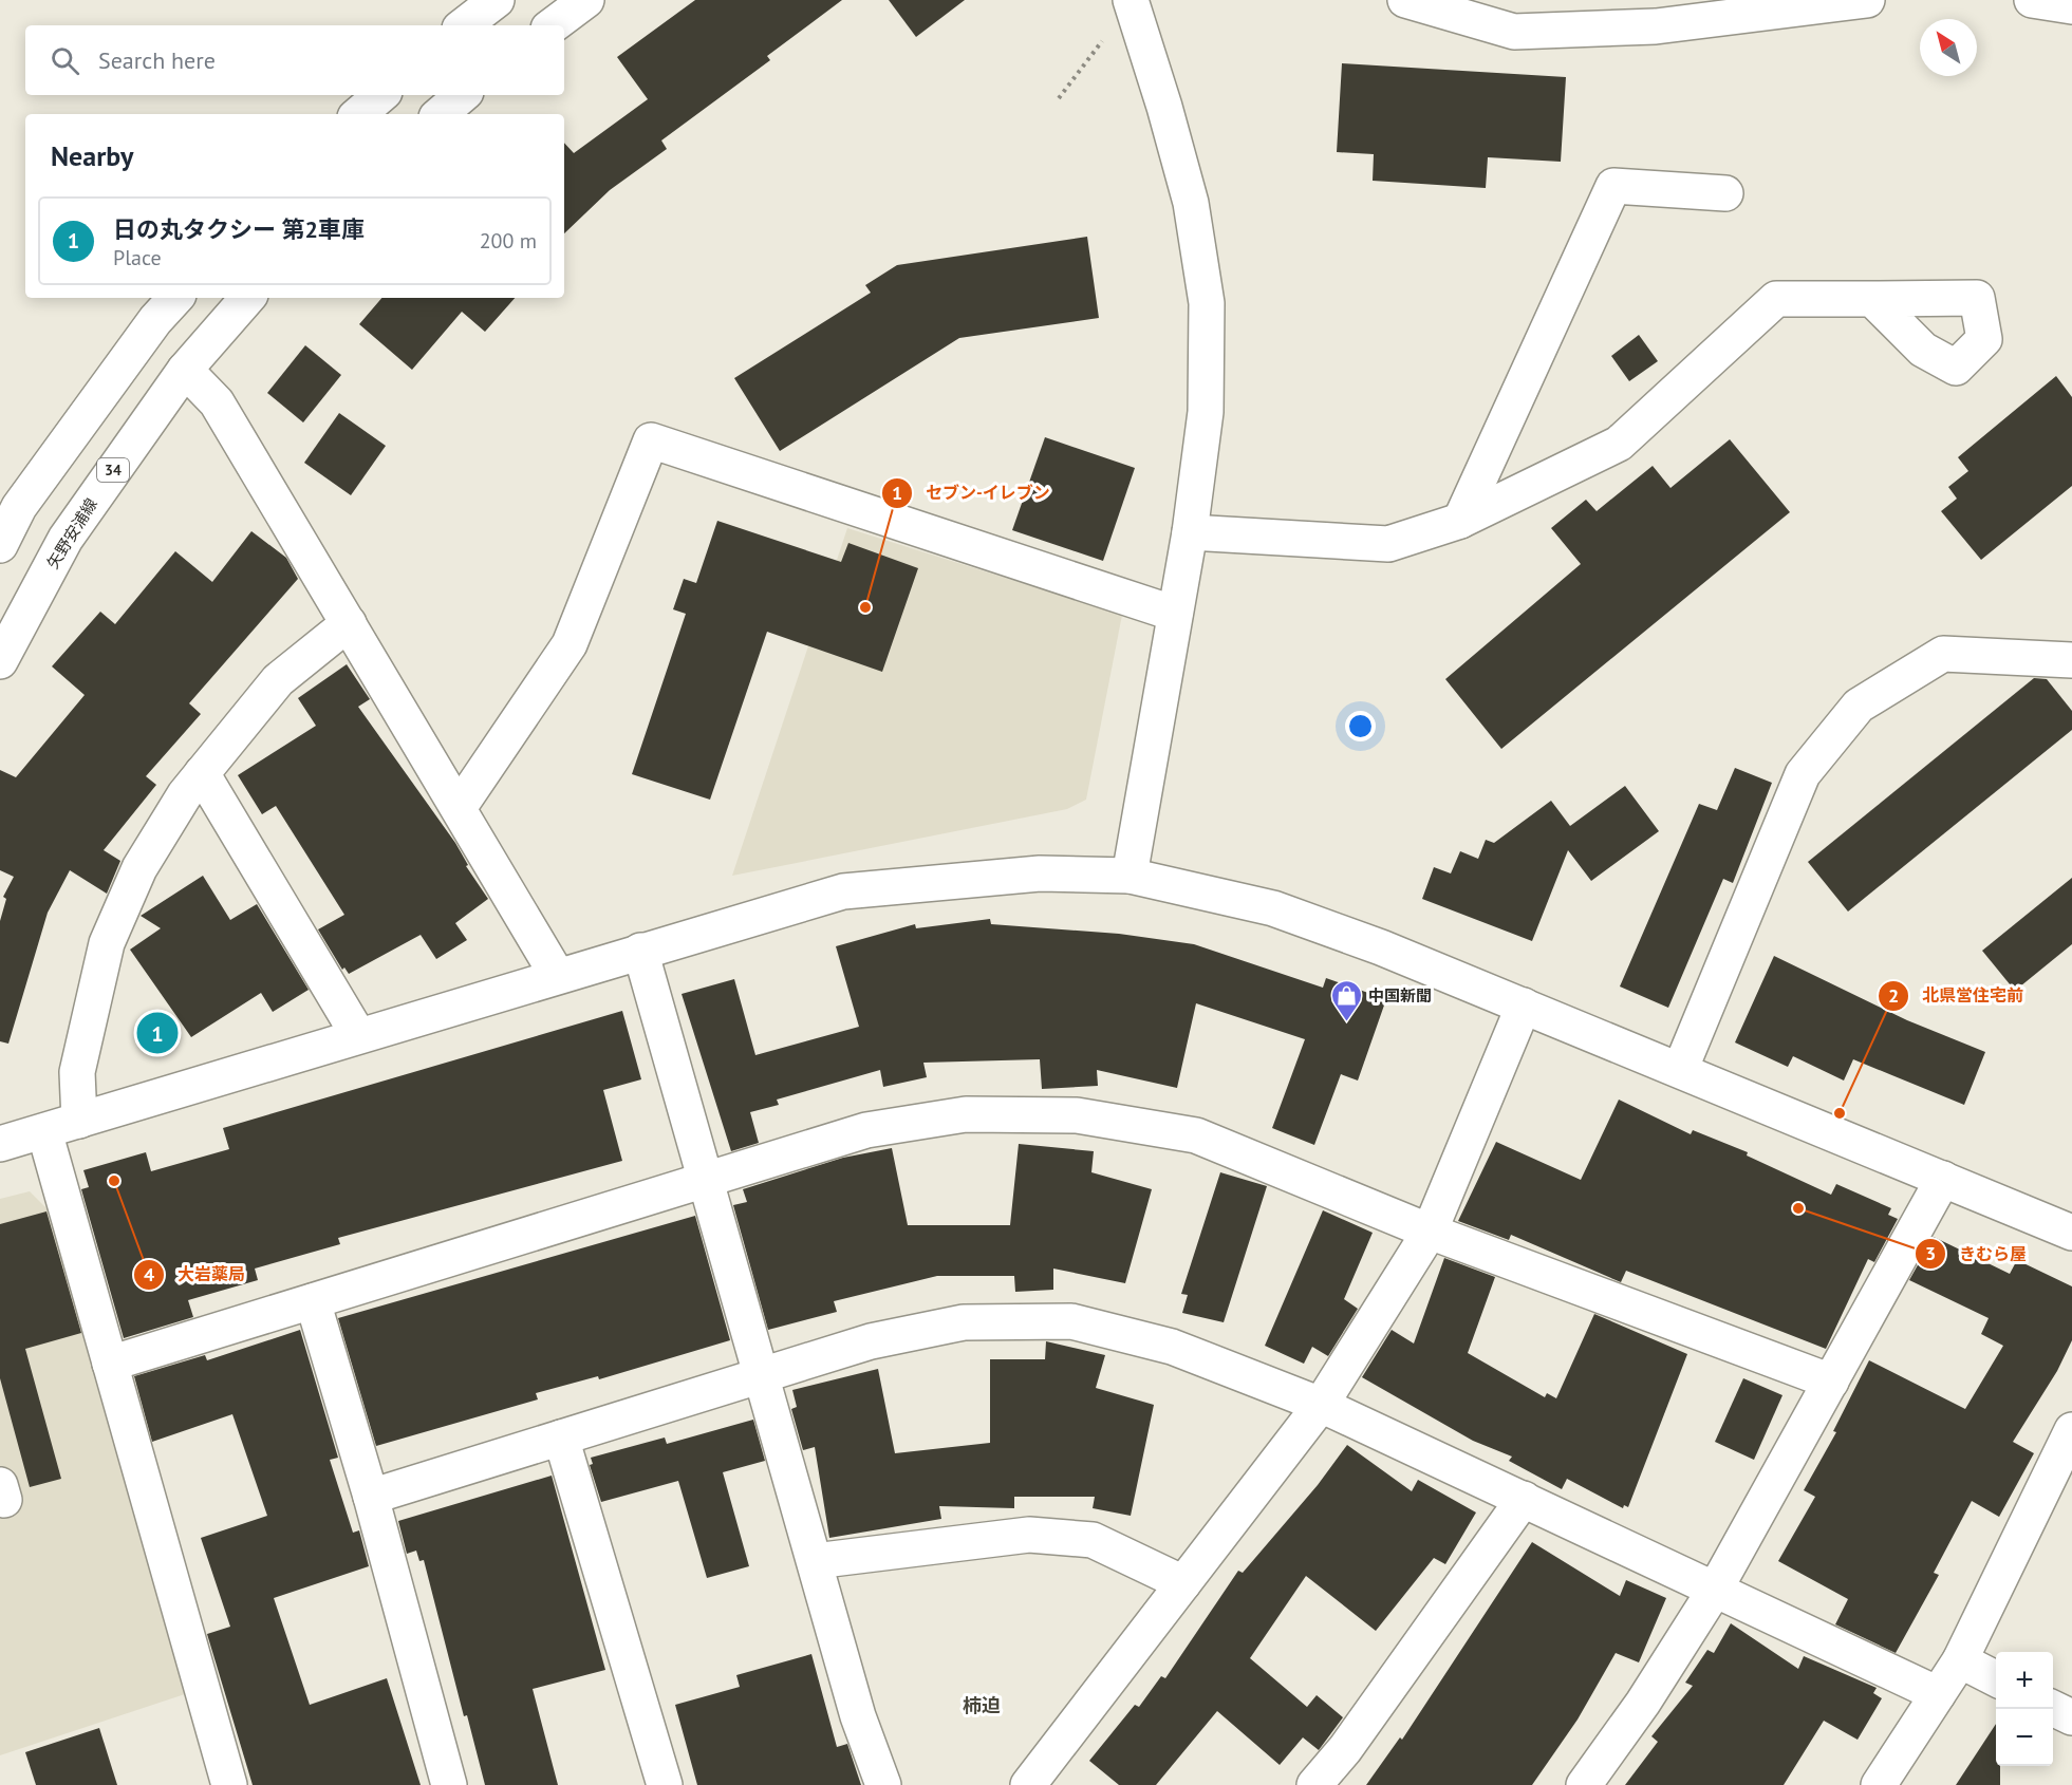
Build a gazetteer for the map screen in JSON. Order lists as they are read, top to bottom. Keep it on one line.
{"streets":{"street":["34","矢野安浦線"]},"districts":["柿迫"],"places":{"other":["セブン-イレブン","北県営住宅前","大岩薬局","きむら屋"],"shop":["中国新聞"]},"north":"top left","page":{"search":"Search here","heading":"Nearby","list":[{"mark":"1","name":"日の丸タクシー 第2車庫","note":"Place","value":"200 m"}],"pins":"1","map_buttons":["+","−"]}}
